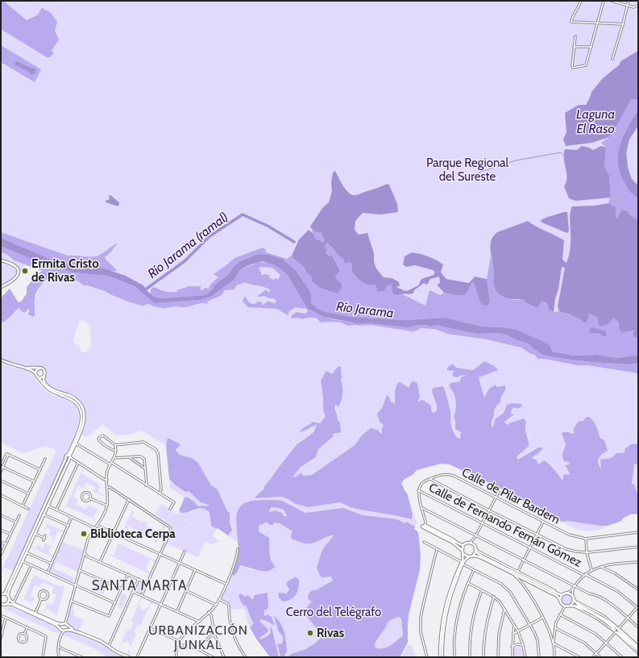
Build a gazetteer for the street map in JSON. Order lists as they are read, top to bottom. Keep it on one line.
{"streets":{"street":["Calle de Pilar Bardem","Calle de Fernando Fernán Gómez"]},"crossings":[["Calle de Pilar Bardem","Calle de Fernando Fernán Gómez"]],"districts":["SANTA MARTA","URBANIZACIÓN JUNKAL"],"water":["Laguna El Raso","Río Jarama (ramal)","Río Jarama"],"parks":["Parque Regional del Sureste","Cerro del Telégrafo"],"places":["Ermita Cristo de Rivas","Biblioteca Cerpa","Rivas"]}
